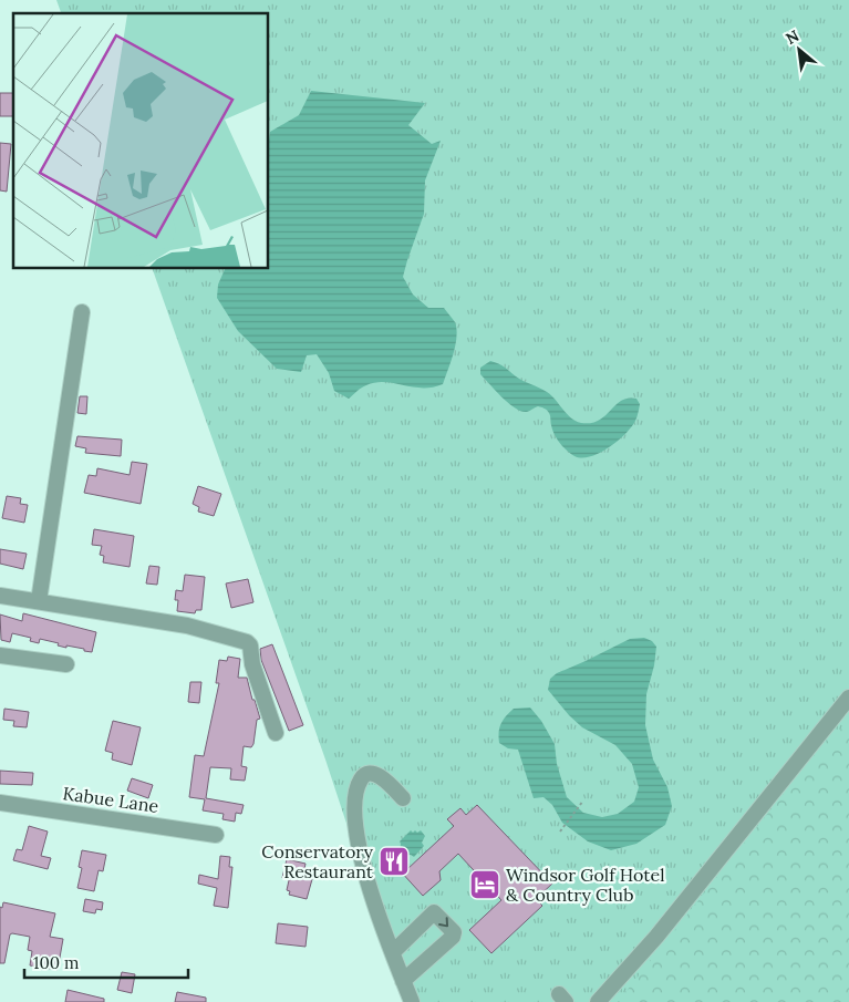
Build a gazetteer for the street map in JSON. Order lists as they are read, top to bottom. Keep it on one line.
{"streets":{"street":["Kabue Lane"]},"places":{"restaurant":["Conservatory Restaurant"],"hotel":["Windsor Golf Hotel & Country Club"]},"scale_bar":"100 m","north":"top left"}
